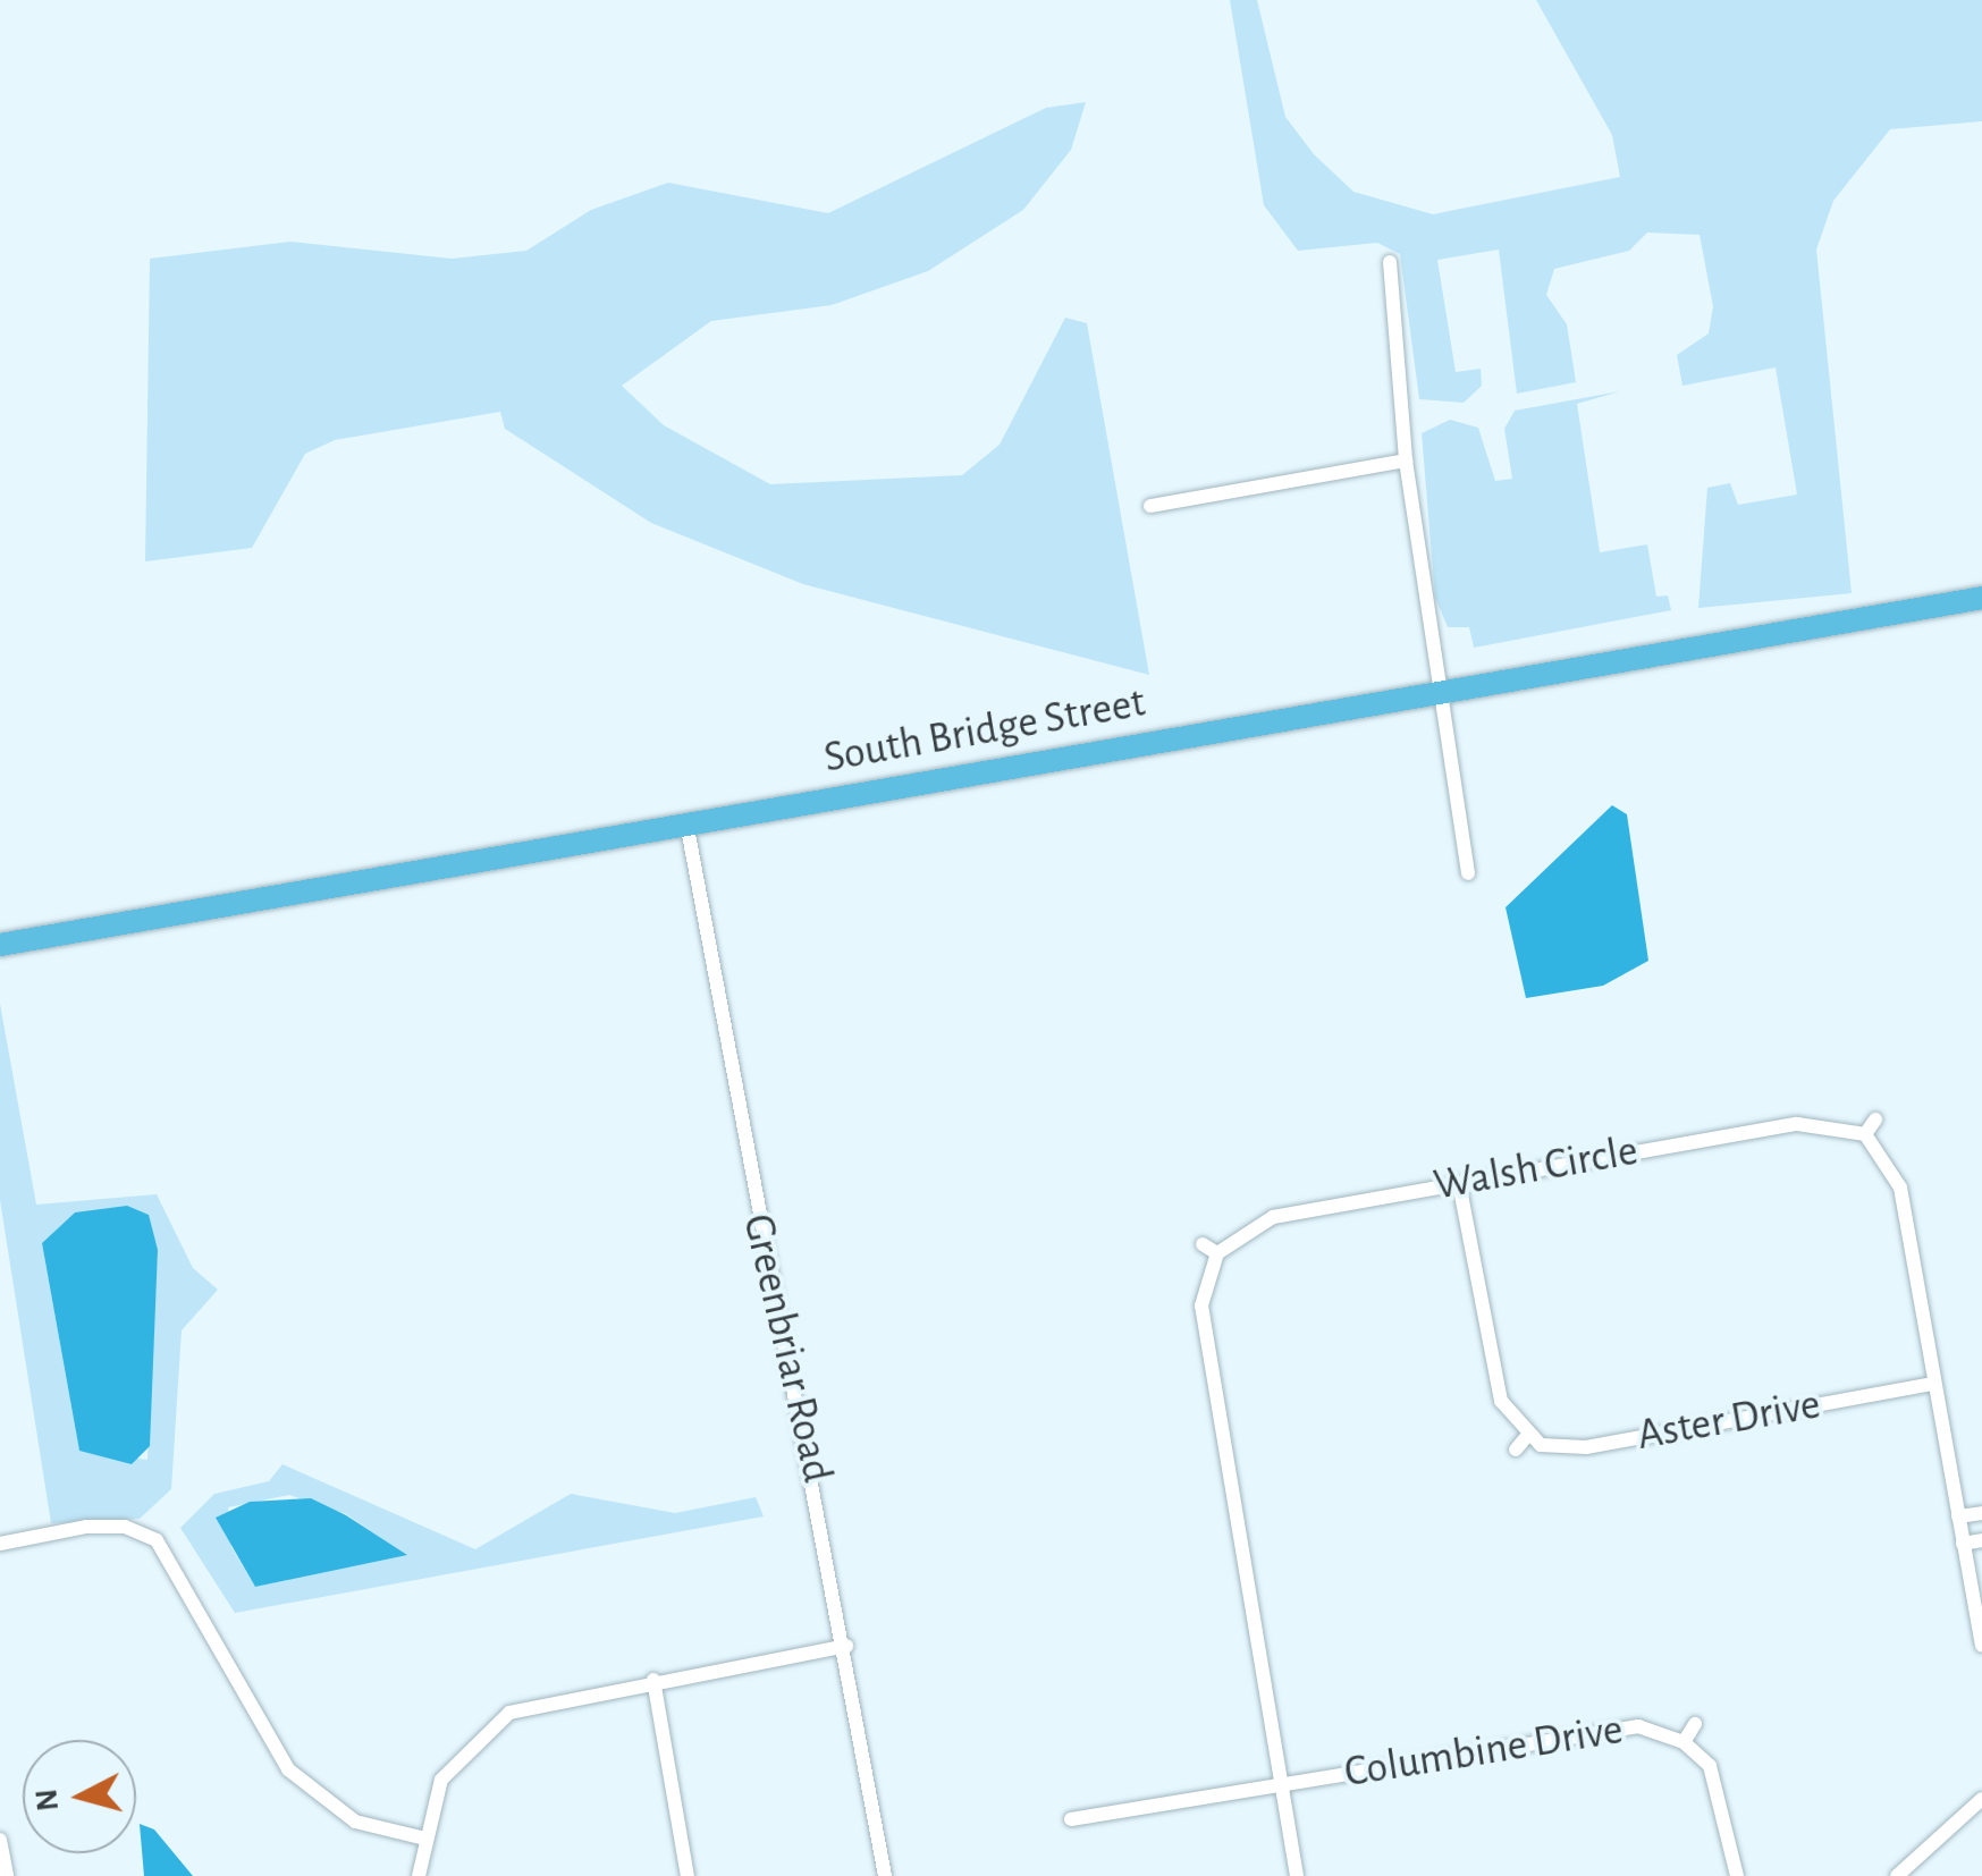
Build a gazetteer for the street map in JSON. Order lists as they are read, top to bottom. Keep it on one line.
{"streets":{"highway":["South Bridge Street"],"street":["Walsh Circle","Greenbriar Road","Aster Drive","Columbine Drive"]},"crossings":[["South Bridge Street","Greenbriar Road"],["Walsh Circle","Columbine Drive"]],"north":"left"}
